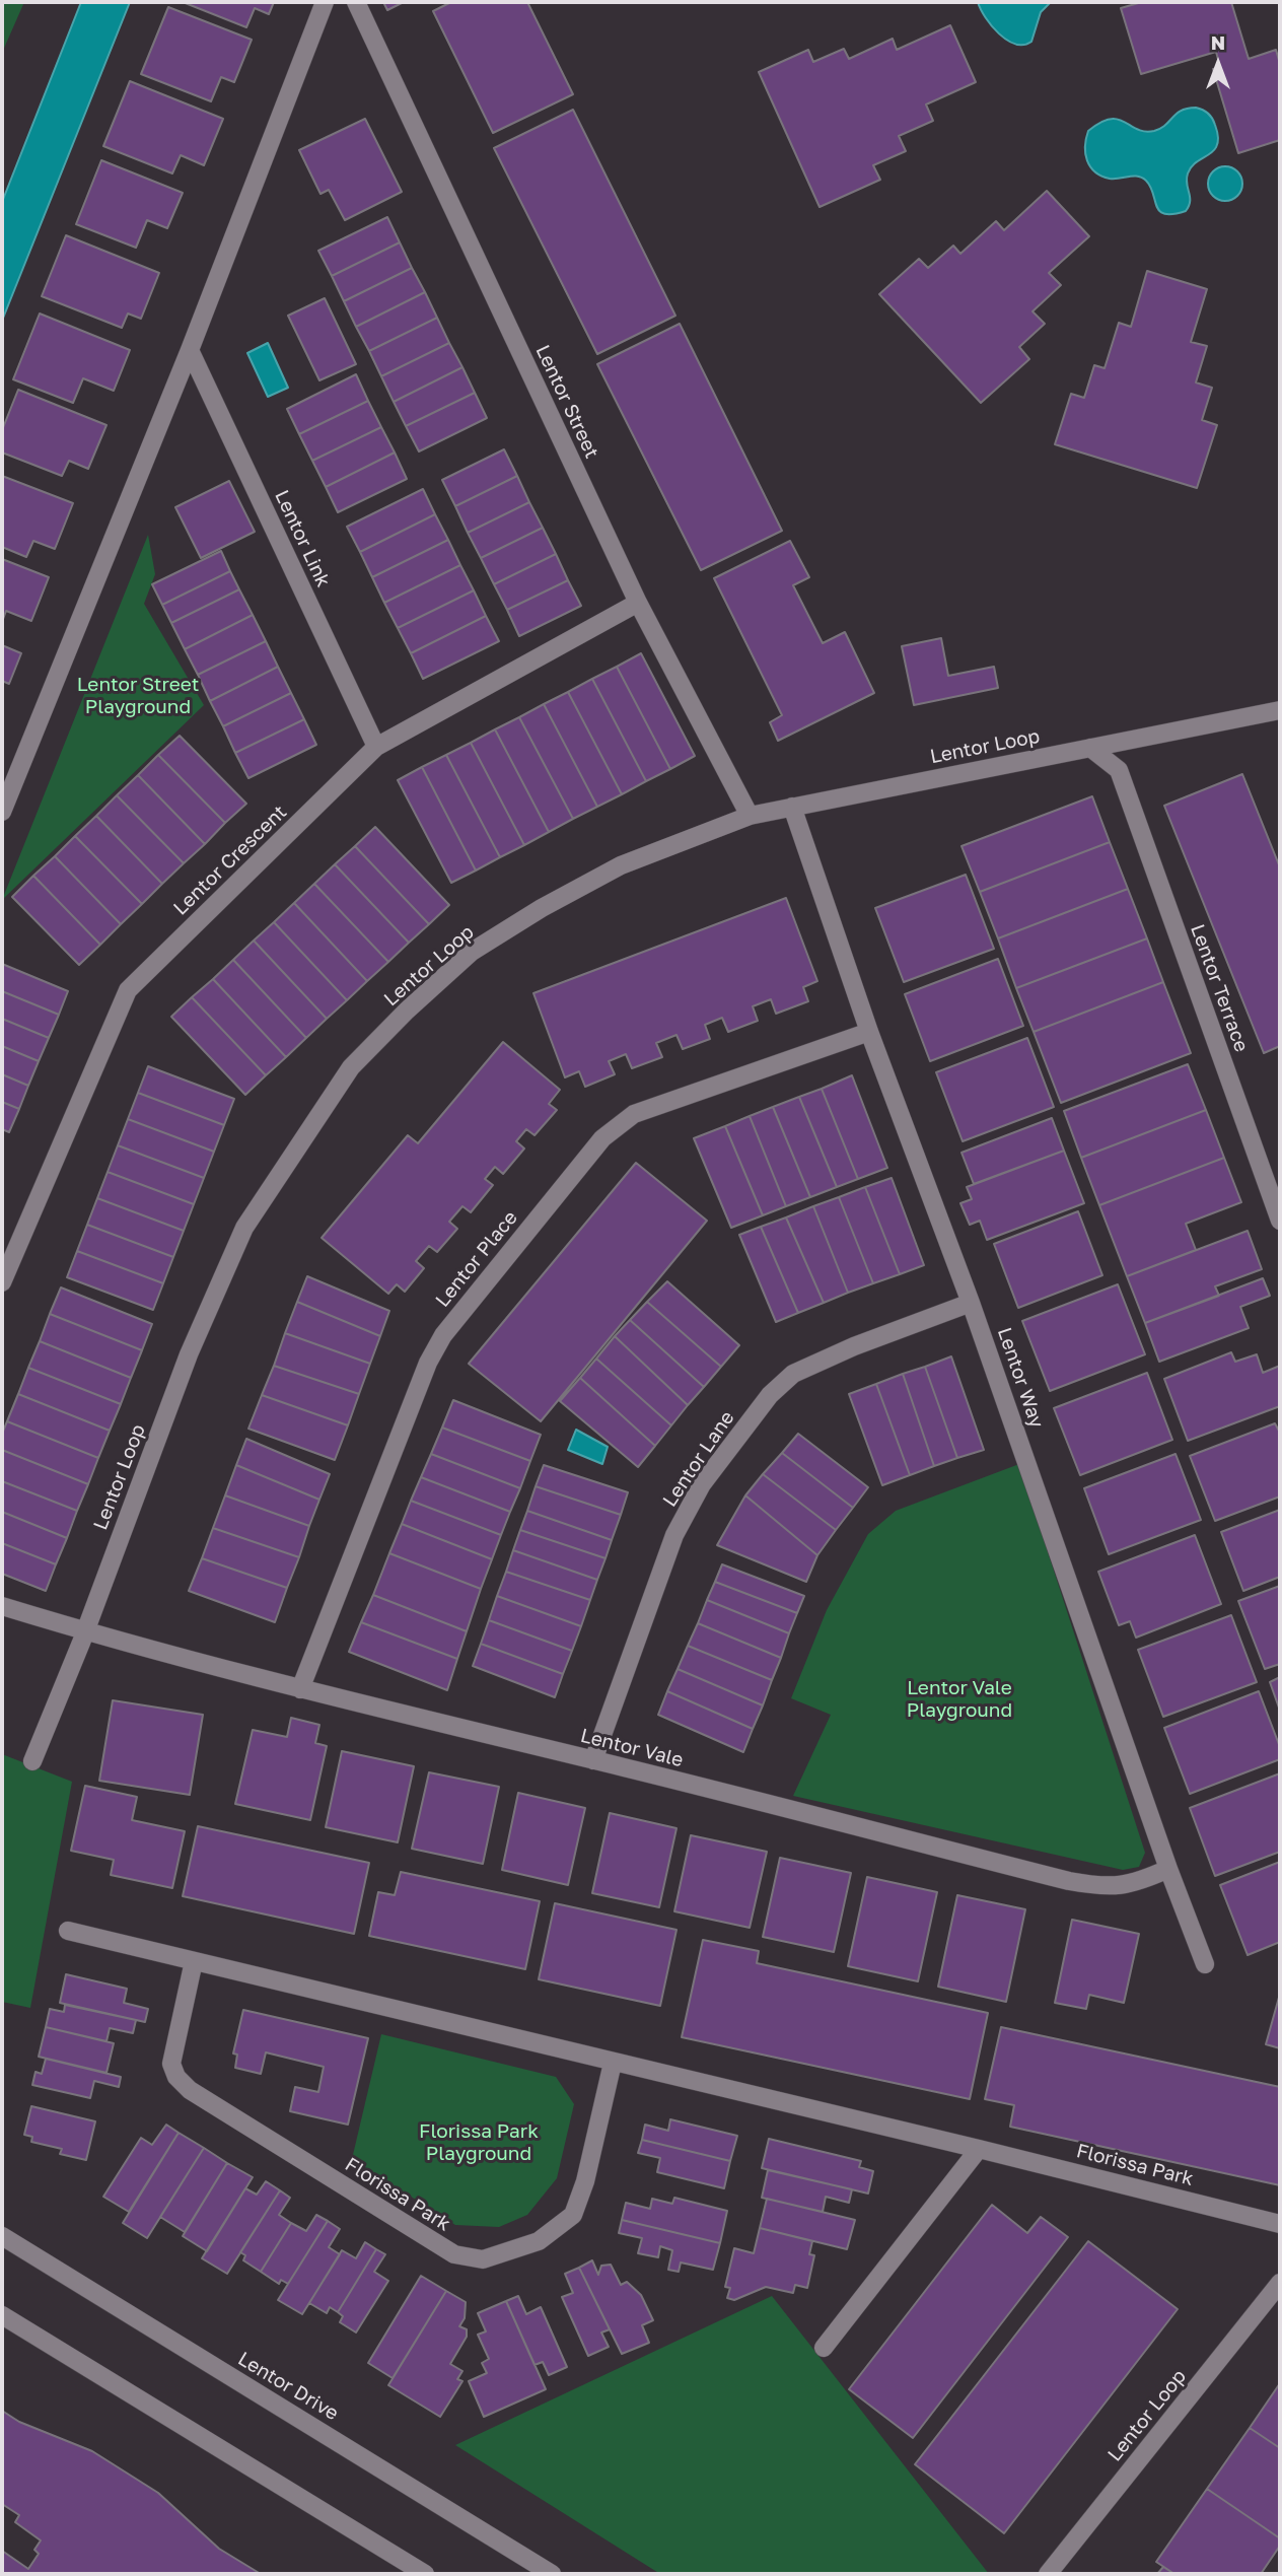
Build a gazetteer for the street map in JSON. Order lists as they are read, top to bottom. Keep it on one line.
{"streets":{"street":["Lentor Street","Lentor Link","Lentor Loop","Lentor Crescent","Lentor Terrace","Lentor Place","Lentor Way","Lentor Lane","Lentor Vale","Florissa Park","Lentor Drive"]},"crossings":[["Lentor Street","Lentor Loop"],["Lentor Street","Lentor Crescent"],["Lentor Link","Lentor Crescent"],["Lentor Loop","Lentor Way"],["Lentor Loop","Lentor Vale"],["Lentor Place","Lentor Way"],["Lentor Place","Lentor Vale"],["Lentor Way","Lentor Lane"],["Lentor Way","Lentor Vale"],["Lentor Lane","Lentor Vale"]],"parks":["Lentor Street Playground","Lentor Vale Playground","Florissa Park Playground"],"north":"top"}
